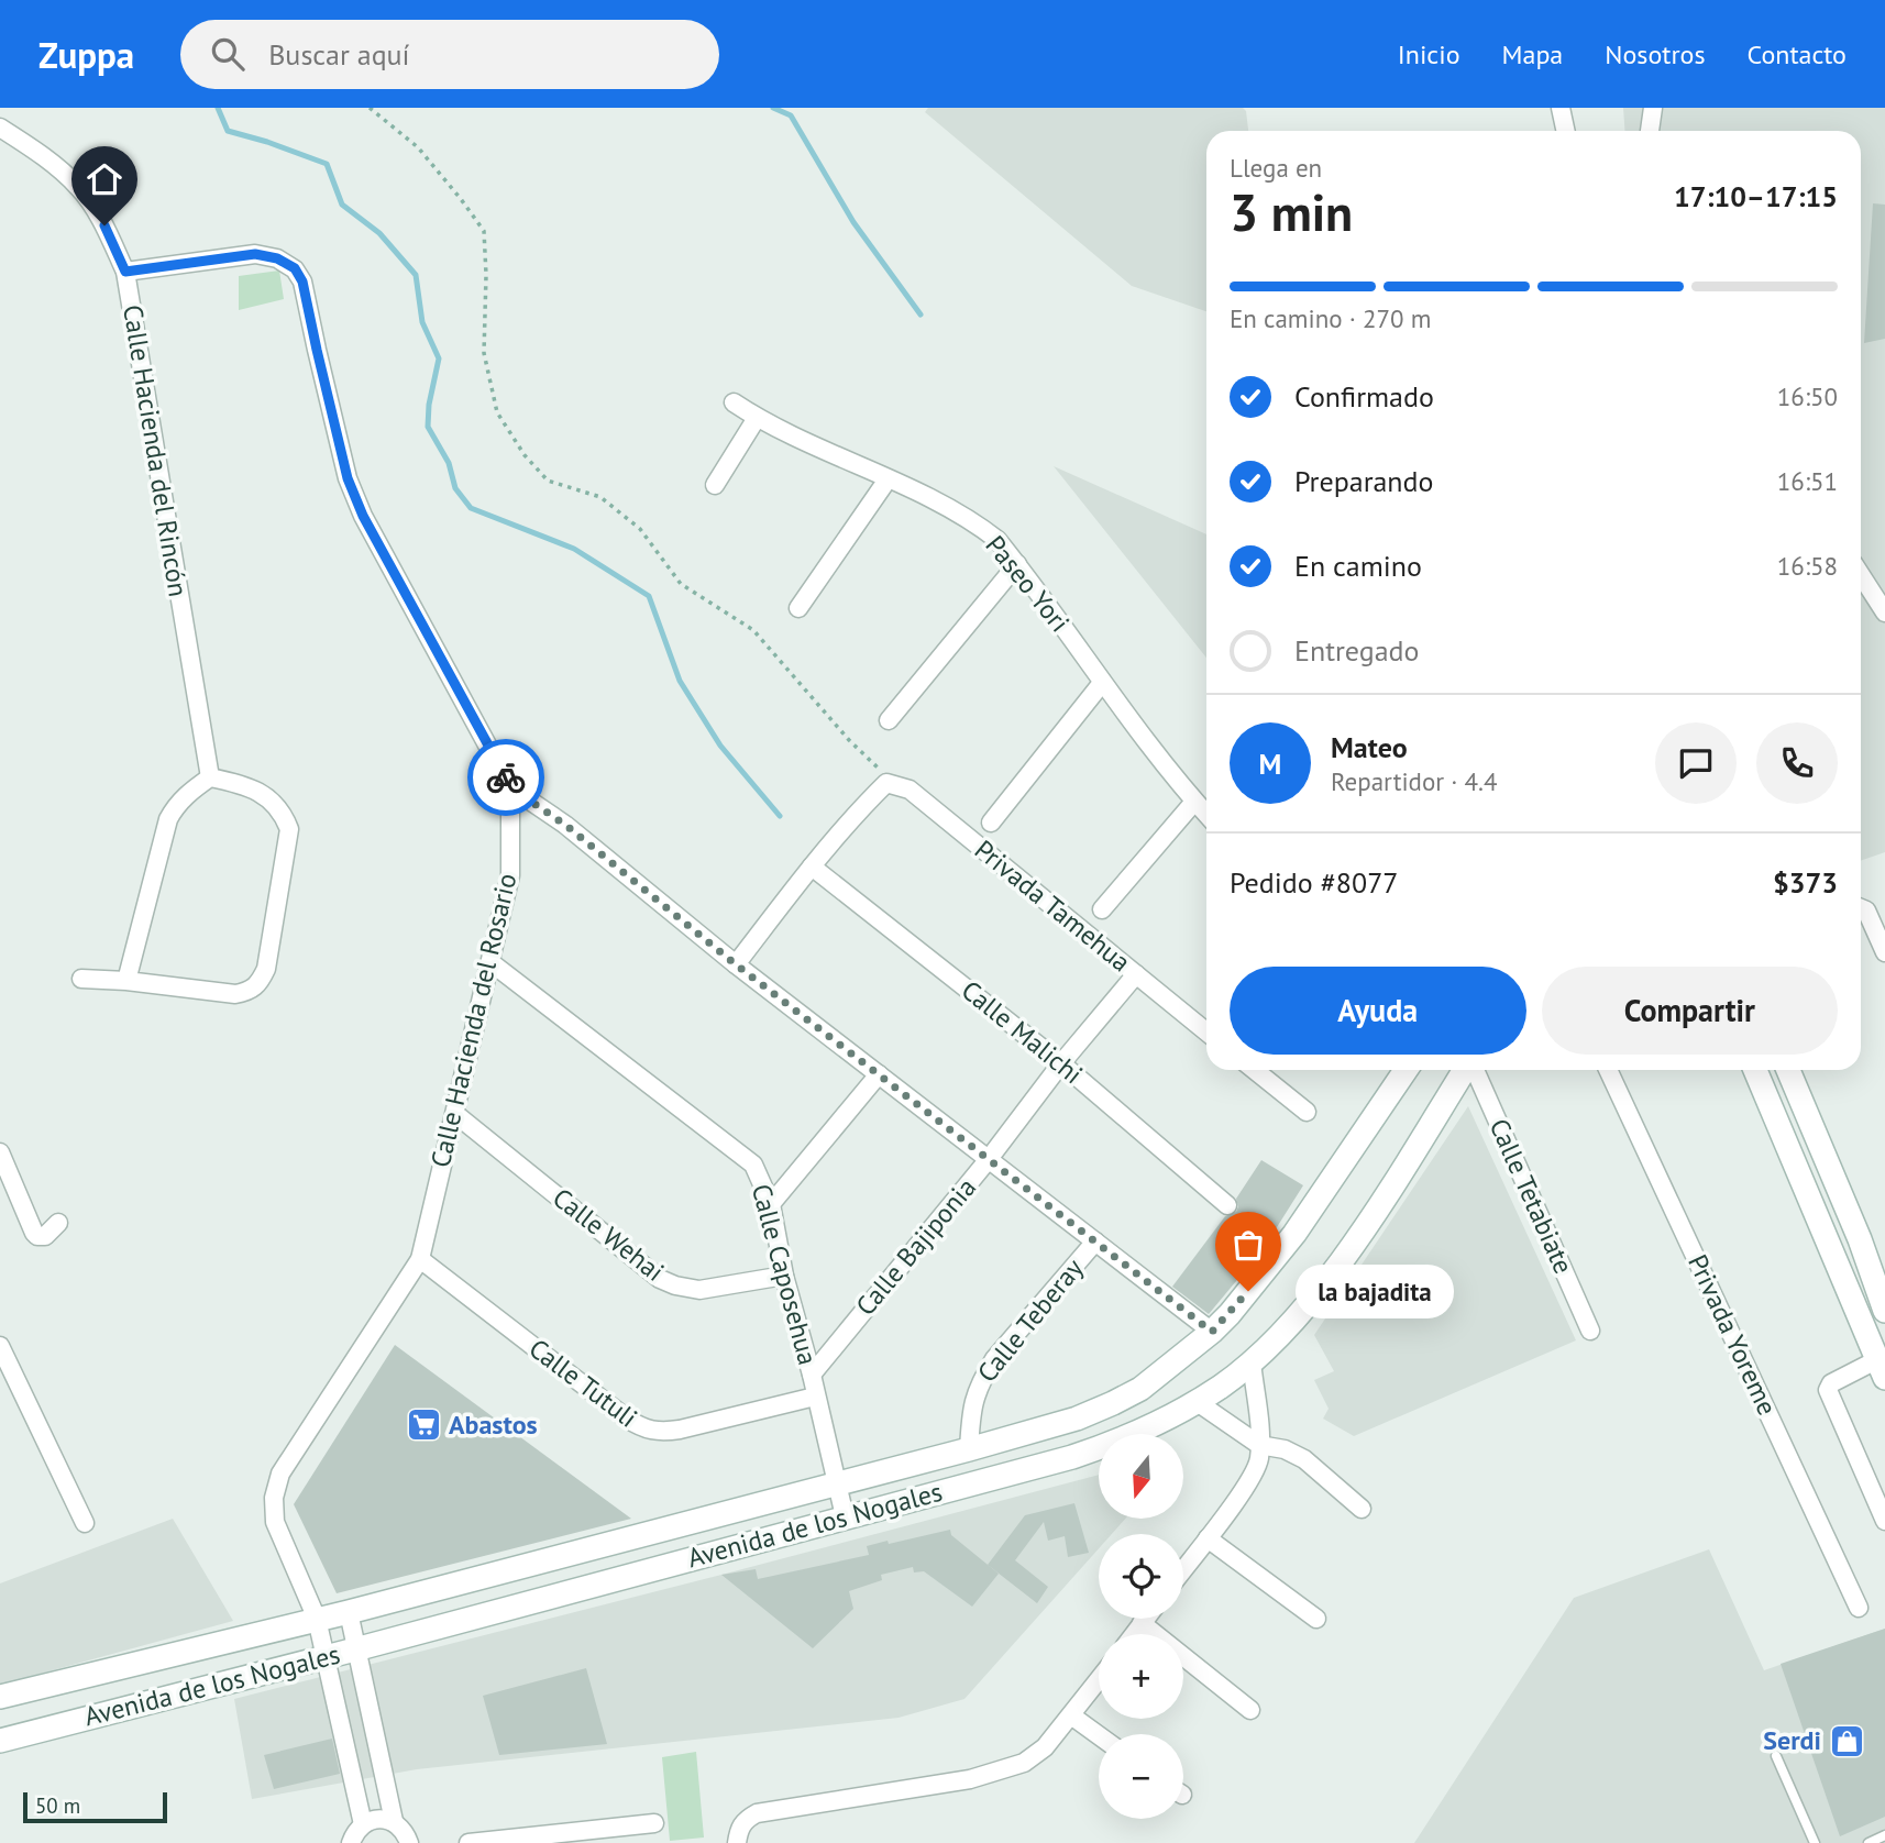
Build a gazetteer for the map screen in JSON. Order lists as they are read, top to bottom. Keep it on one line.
{"streets":{"main road":["Avenida de los Nogales"],"street":["Calle Hacienda del Rincón","Paseo Yori","Privada Tamehua","Calle Hacienda del Rosario","Calle Malichi","Calle Tetabiate","Calle Wehai","Calle Bajiponia","Calle Caposehua","Calle Teberay","Privada Yoreme","Calle Tutuli"]},"crossings":[["Calle Hacienda del Rincón","Calle Hacienda del Rosario"],["Privada Tamehua","Calle Bajiponia"],["Calle Hacienda del Rosario","Calle Wehai"],["Calle Hacienda del Rosario","Calle Caposehua"],["Calle Hacienda del Rosario","Calle Tutuli"],["Calle Hacienda del Rosario","Avenida de los Nogales"],["Calle Malichi","Calle Bajiponia"],["Calle Wehai","Calle Caposehua"],["Calle Bajiponia","Calle Caposehua"],["Calle Caposehua","Calle Tutuli"],["Calle Caposehua","Avenida de los Nogales"],["Calle Teberay","Avenida de los Nogales"]],"places":{"other":["la bajadita"],"supermarket":["Abastos"],"shop":["Serdi"]},"scale_bar":"50 m","north":"bottom","page":{"header":"Zuppa","search":"Buscar aquí","nav":["Inicio","Mapa","Nosotros","Contacto"],"heading":["3 min","Llega en","17:10–17:15"],"panel":["Mateo","Repartidor · 4.4","Pedido #8077","$373"],"bar":"En camino · 270 m","list":[["Confirmado","16:50"],["Preparando","16:51"],["En camino","16:58"],"Entregado"],"round":"M","buttons":["Ayuda","Compartir"],"bubble":"la bajadita","map_buttons":["+","−"],"scale":"50 m"}}
